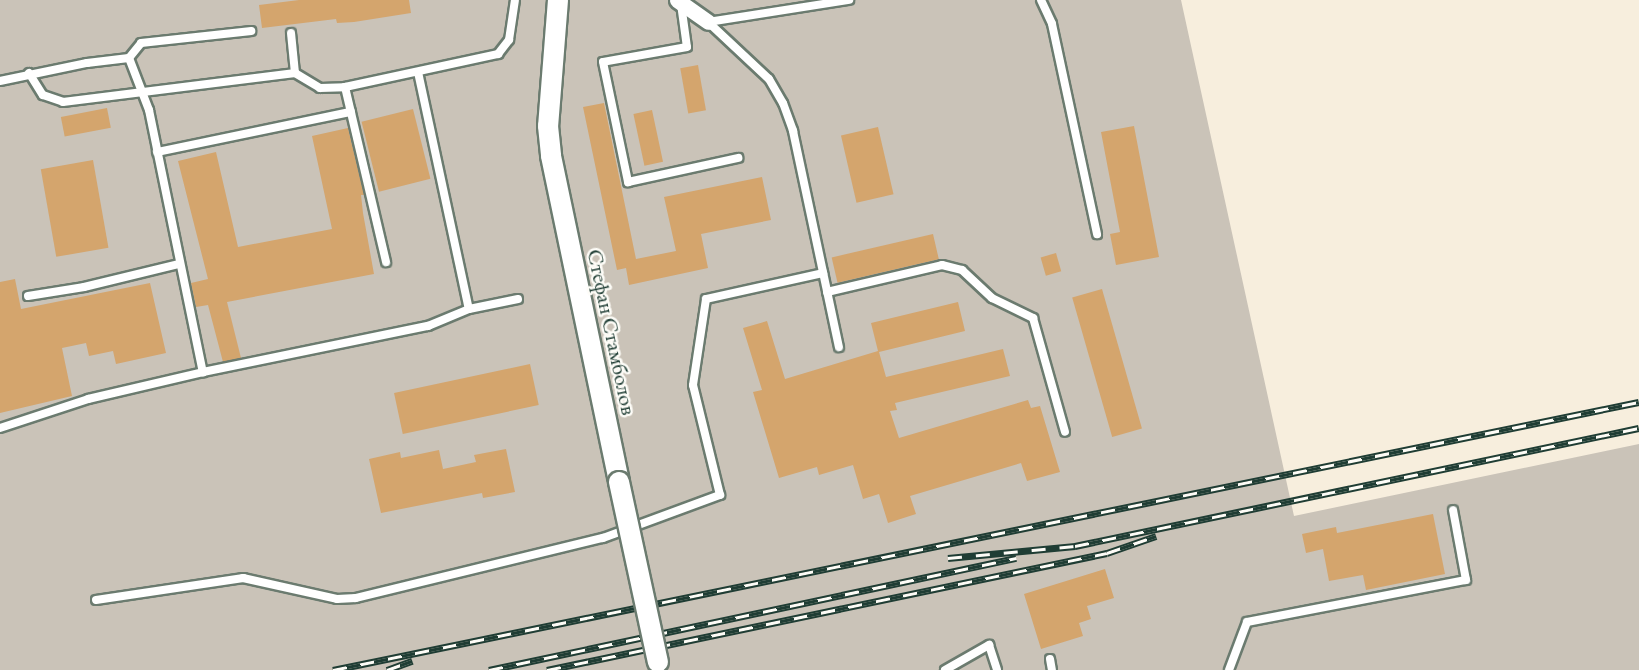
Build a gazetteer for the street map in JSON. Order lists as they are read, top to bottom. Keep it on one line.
{"streets":{"street":["Стефан Стамболов"]}}
